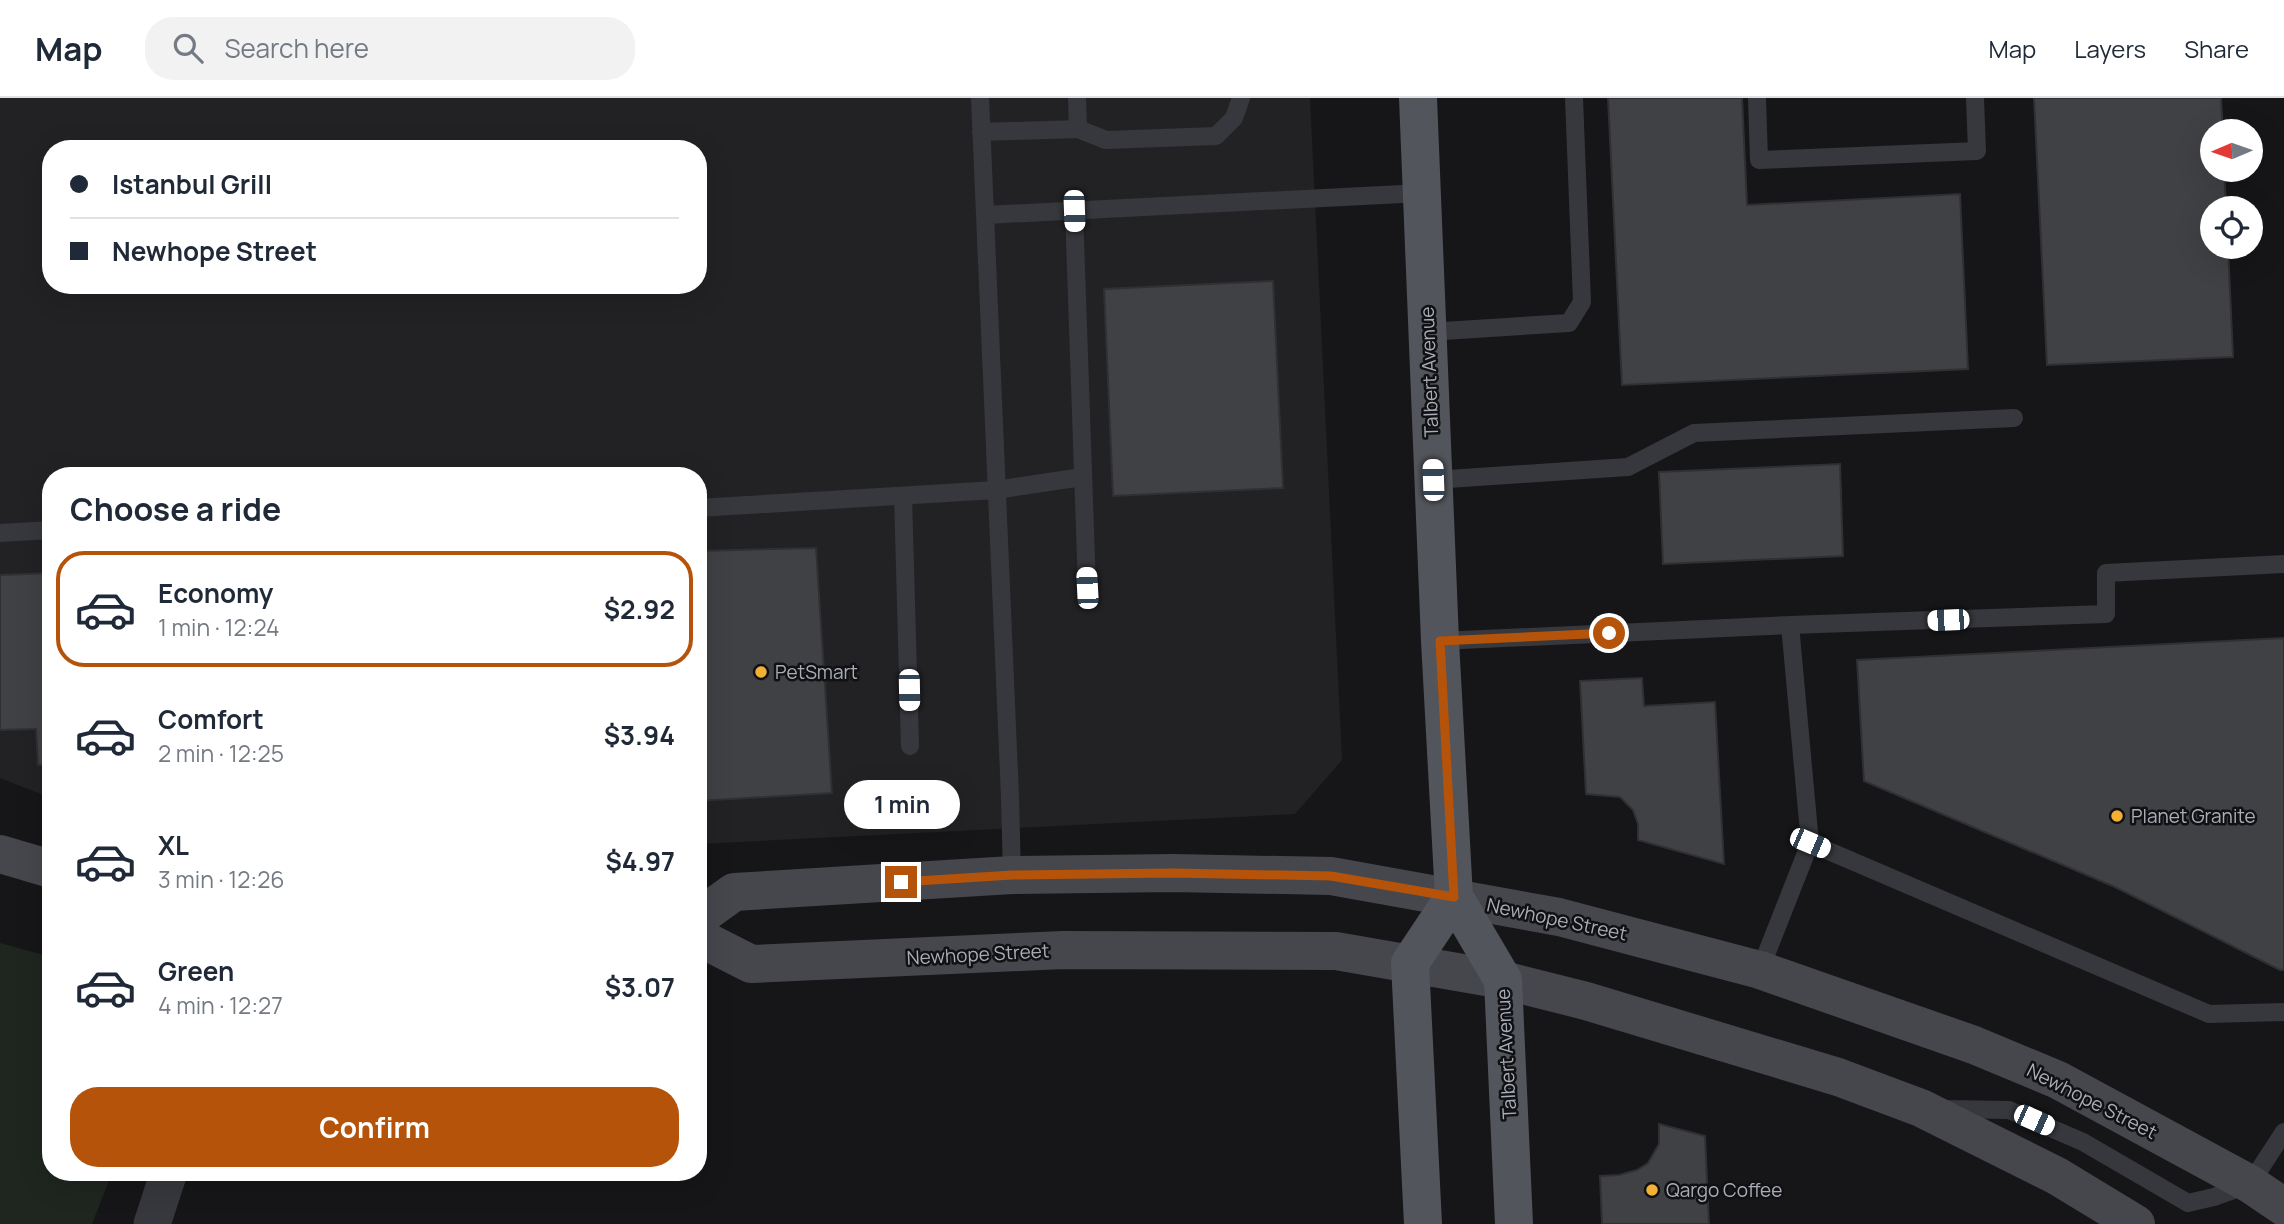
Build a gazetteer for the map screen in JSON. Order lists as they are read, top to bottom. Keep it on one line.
{"streets":{"main road":["Talbert Avenue"],"street":["Newhope Street"]},"crossings":[["Talbert Avenue","Newhope Street"]],"places":["PetSmart","Planet Granite","Qargo Coffee"],"north":"left","page":{"header":"Map","search":"Search here","nav":["Map","Layers","Share"],"banner":["Istanbul Grill","Newhope Street"],"heading":"Choose a ride","list":[{"name":"Economy","note":"1 min · 12:24","value":"$2.92"},{"name":"Comfort","note":"2 min · 12:25","value":"$3.94"},{"name":"XL","note":"3 min · 12:26","value":"$4.97"},{"name":"Green","note":"4 min · 12:27","value":"$3.07"}],"bubble":"1 min","buttons":"Confirm"}}
